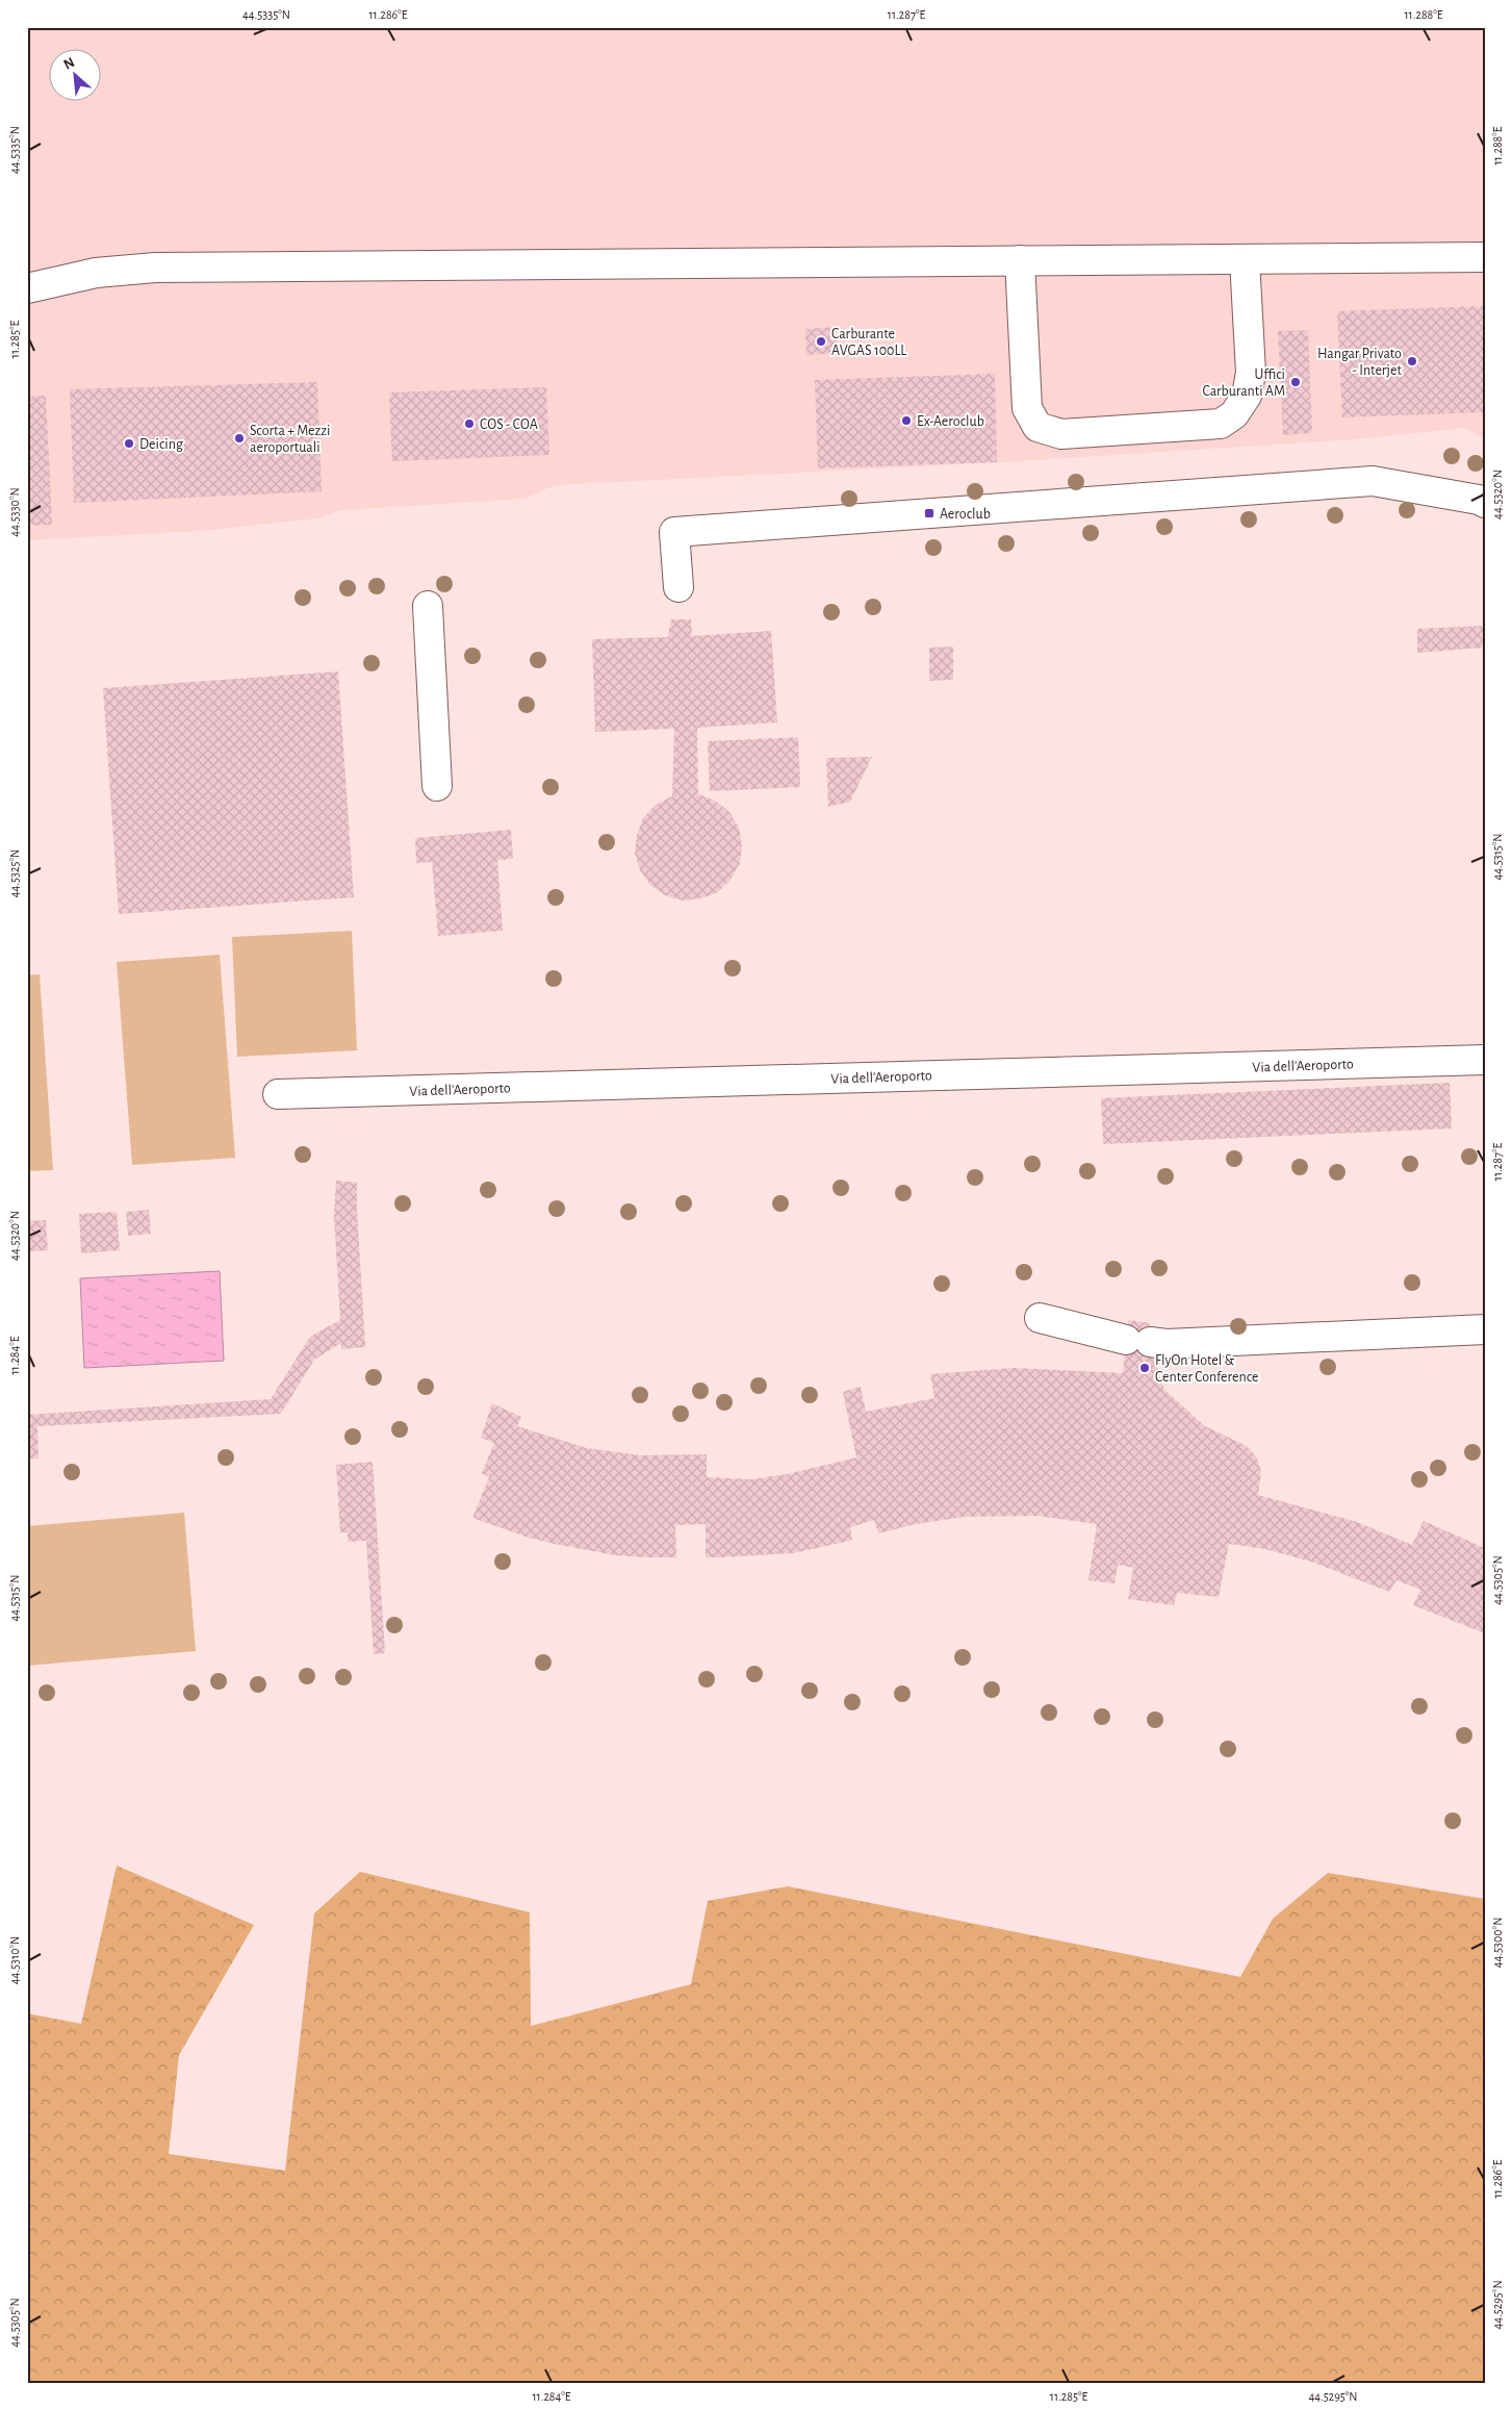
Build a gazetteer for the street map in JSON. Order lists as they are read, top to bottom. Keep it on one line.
{"streets":{"street":["Via dell'Aeroporto"]},"places":{"other":["Carburante AVGAS 100LL","Hangar Privato - Interjet","Uffici Carburanti AM","Ex-Aeroclub","COS - COA","Scorta + Mezzi aeroportuali","Deicing","FlyOn Hotel & Center Conference"],"transit":["Aeroclub"]},"north":"top left","coordinates":["44.5335°N","11.286°E","11.287°E","11.288°E","11.285°E","44.5320°N","44.5330°N","44.5315°N","44.5325°N","11.284°E","44.5305°N","44.5300°N","44.5310°N","44.5295°N"]}
